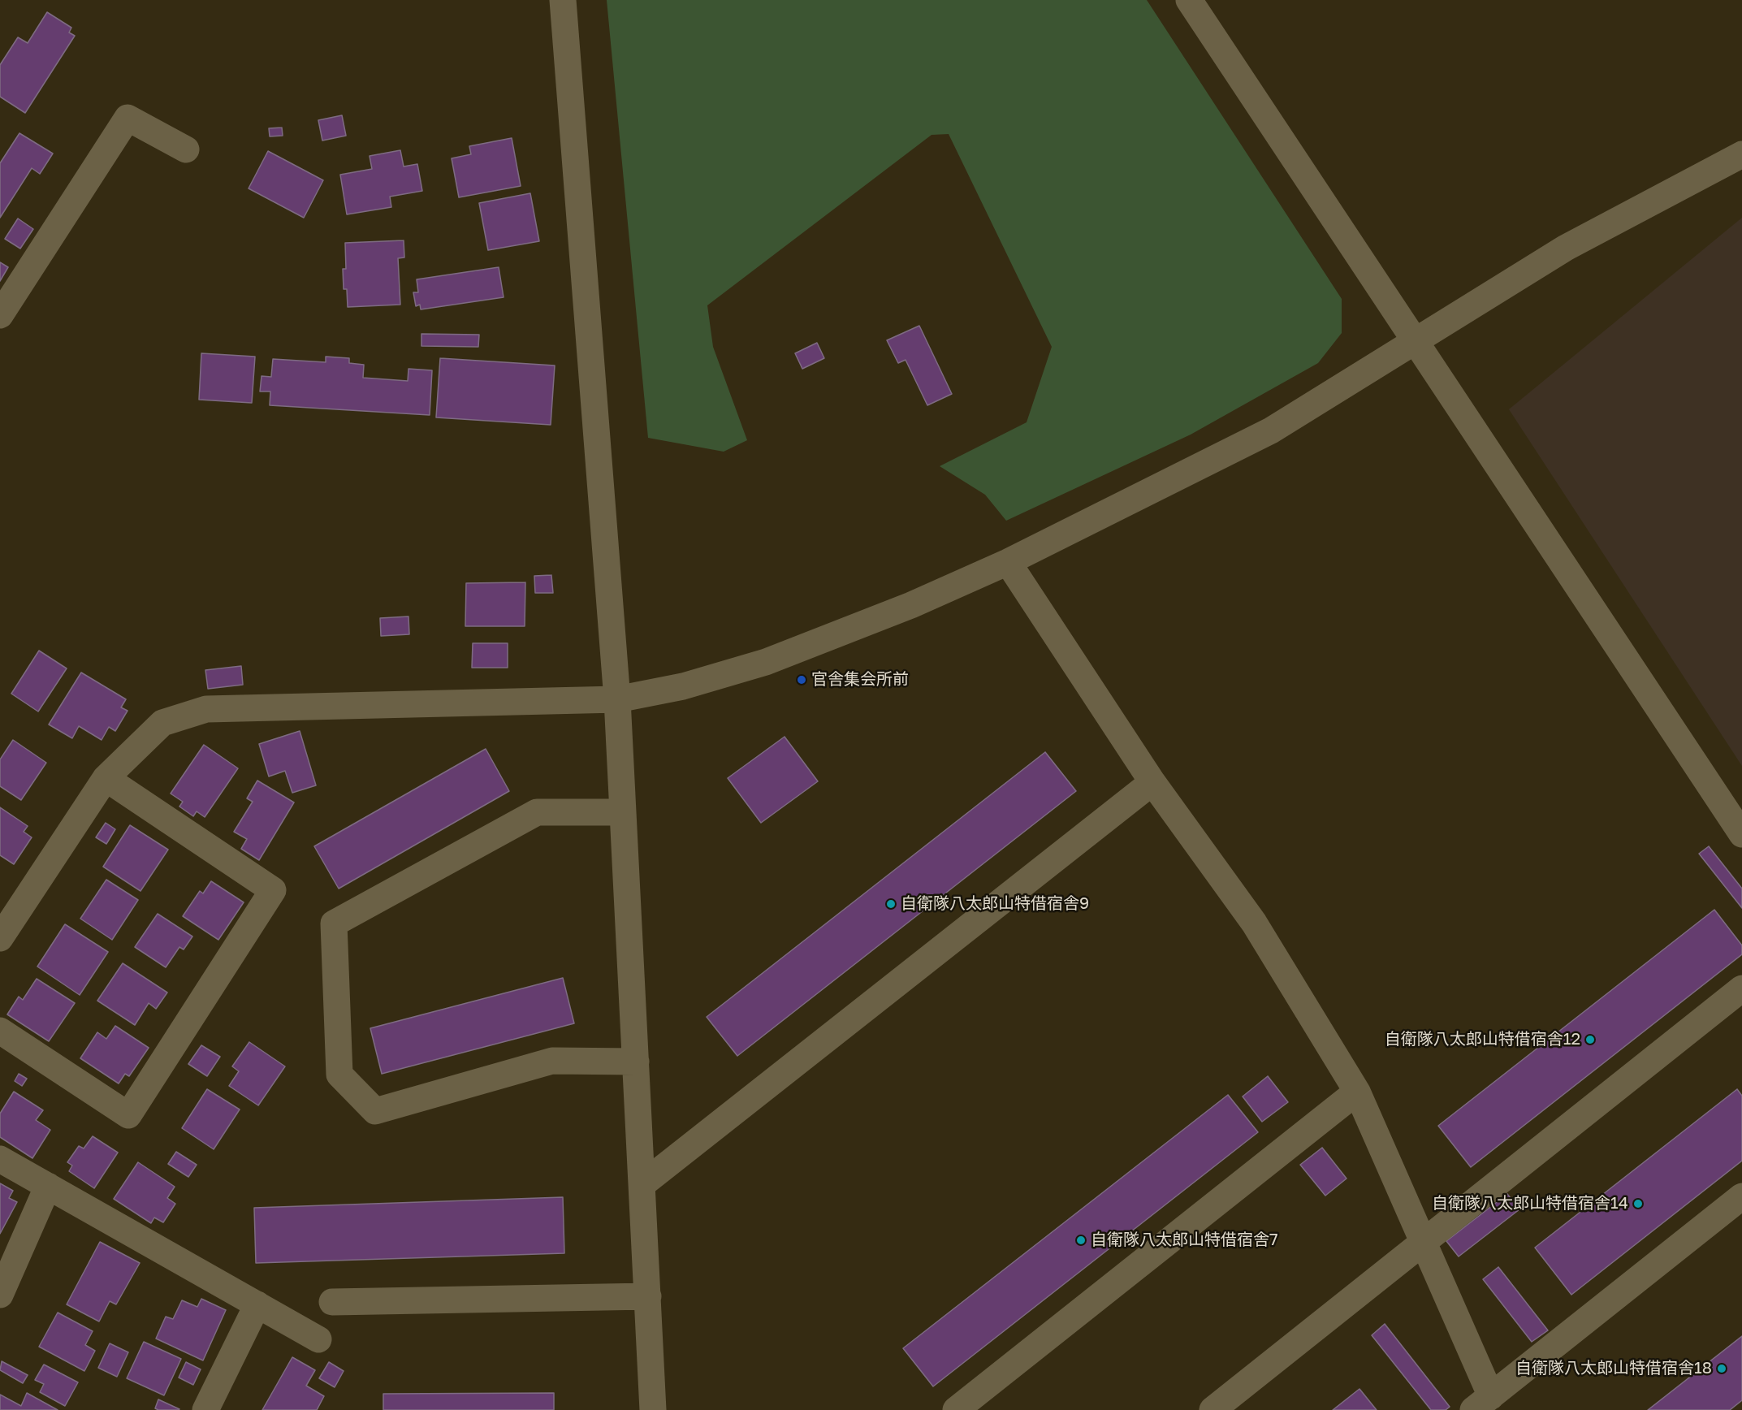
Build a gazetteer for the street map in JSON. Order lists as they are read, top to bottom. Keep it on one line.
{"places":["官舎集会所前","自衛隊八太郎山特借宿舎9","自衛隊八太郎山特借宿舎12","自衛隊八太郎山特借宿舎14","自衛隊八太郎山特借宿舎7","自衛隊八太郎山特借宿舎18"]}
